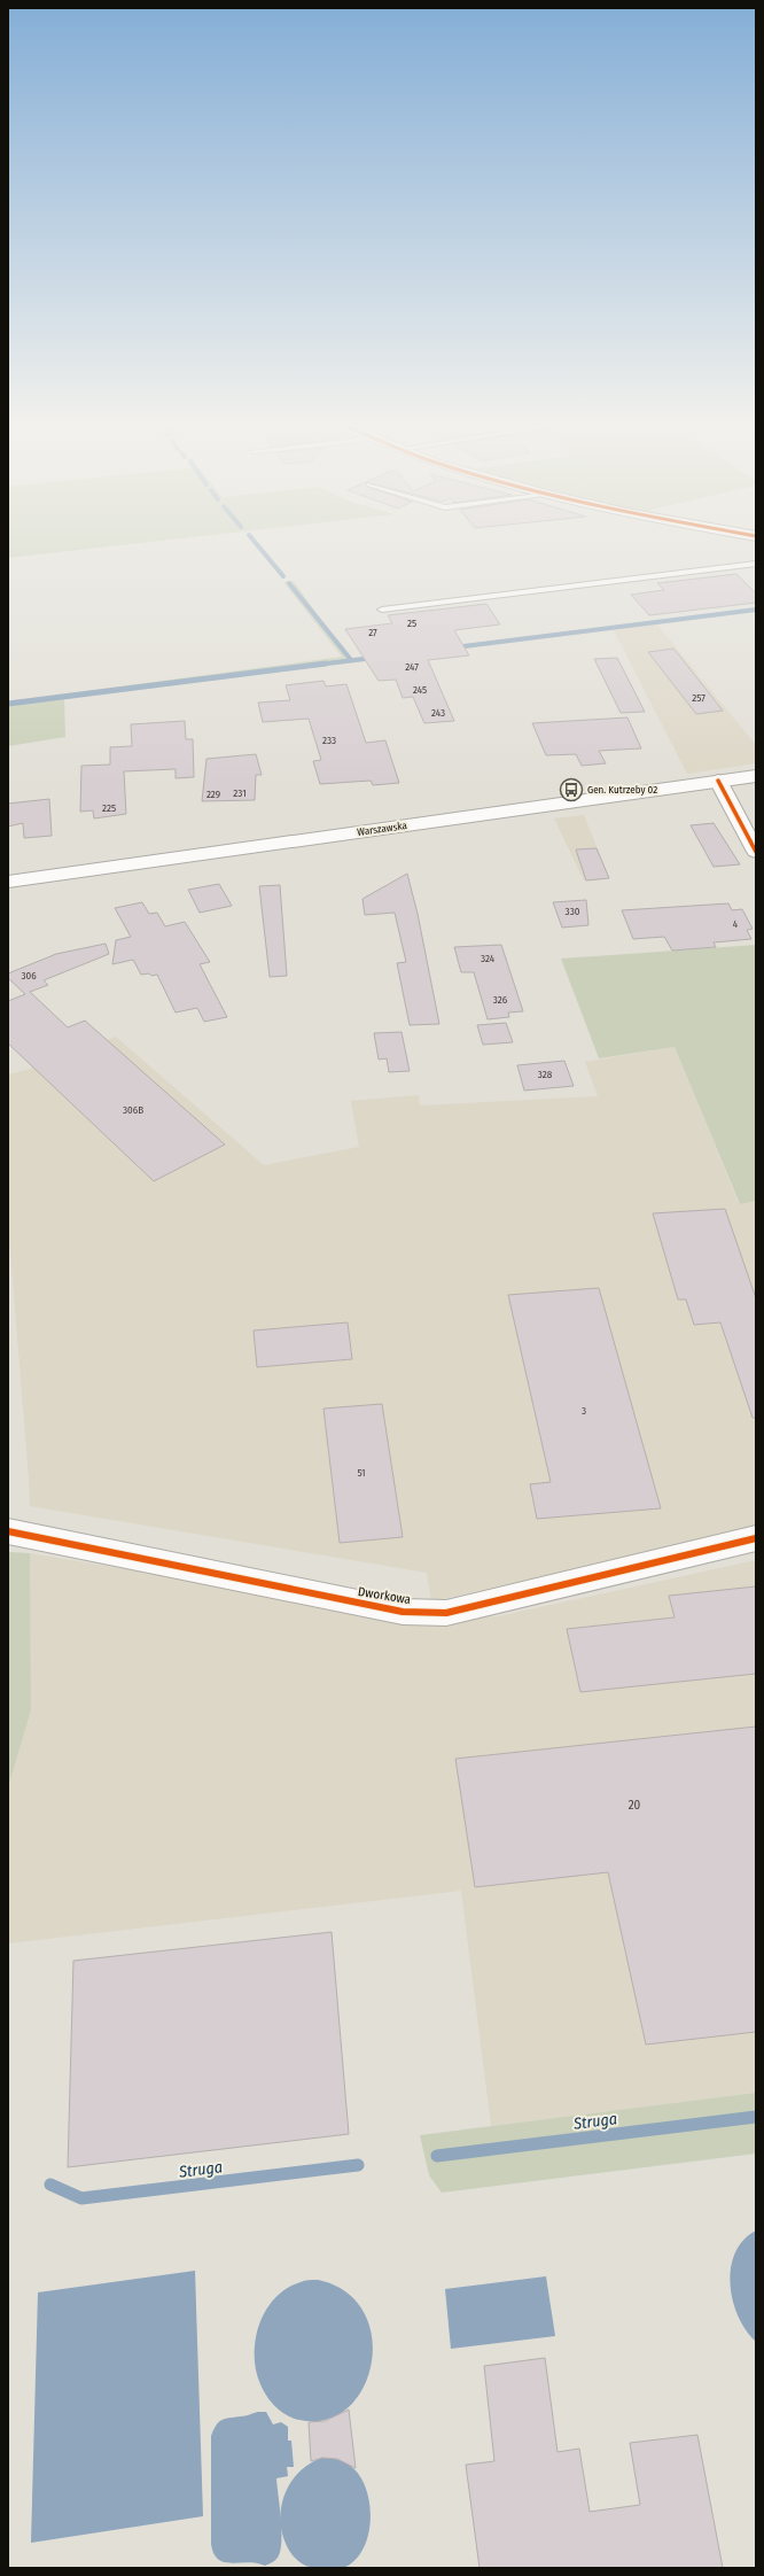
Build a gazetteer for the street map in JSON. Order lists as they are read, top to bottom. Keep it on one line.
{"streets":{"street":["Warszawska","Dworkowa"]},"water":["Struga"],"places":{"bus stop":["Gen. Kutrzeby 02"]},"house_numbers":["25","27","247","245","257","243","233","231","229","225","330","4","324","306","326","328","306B","3","51","20"]}
